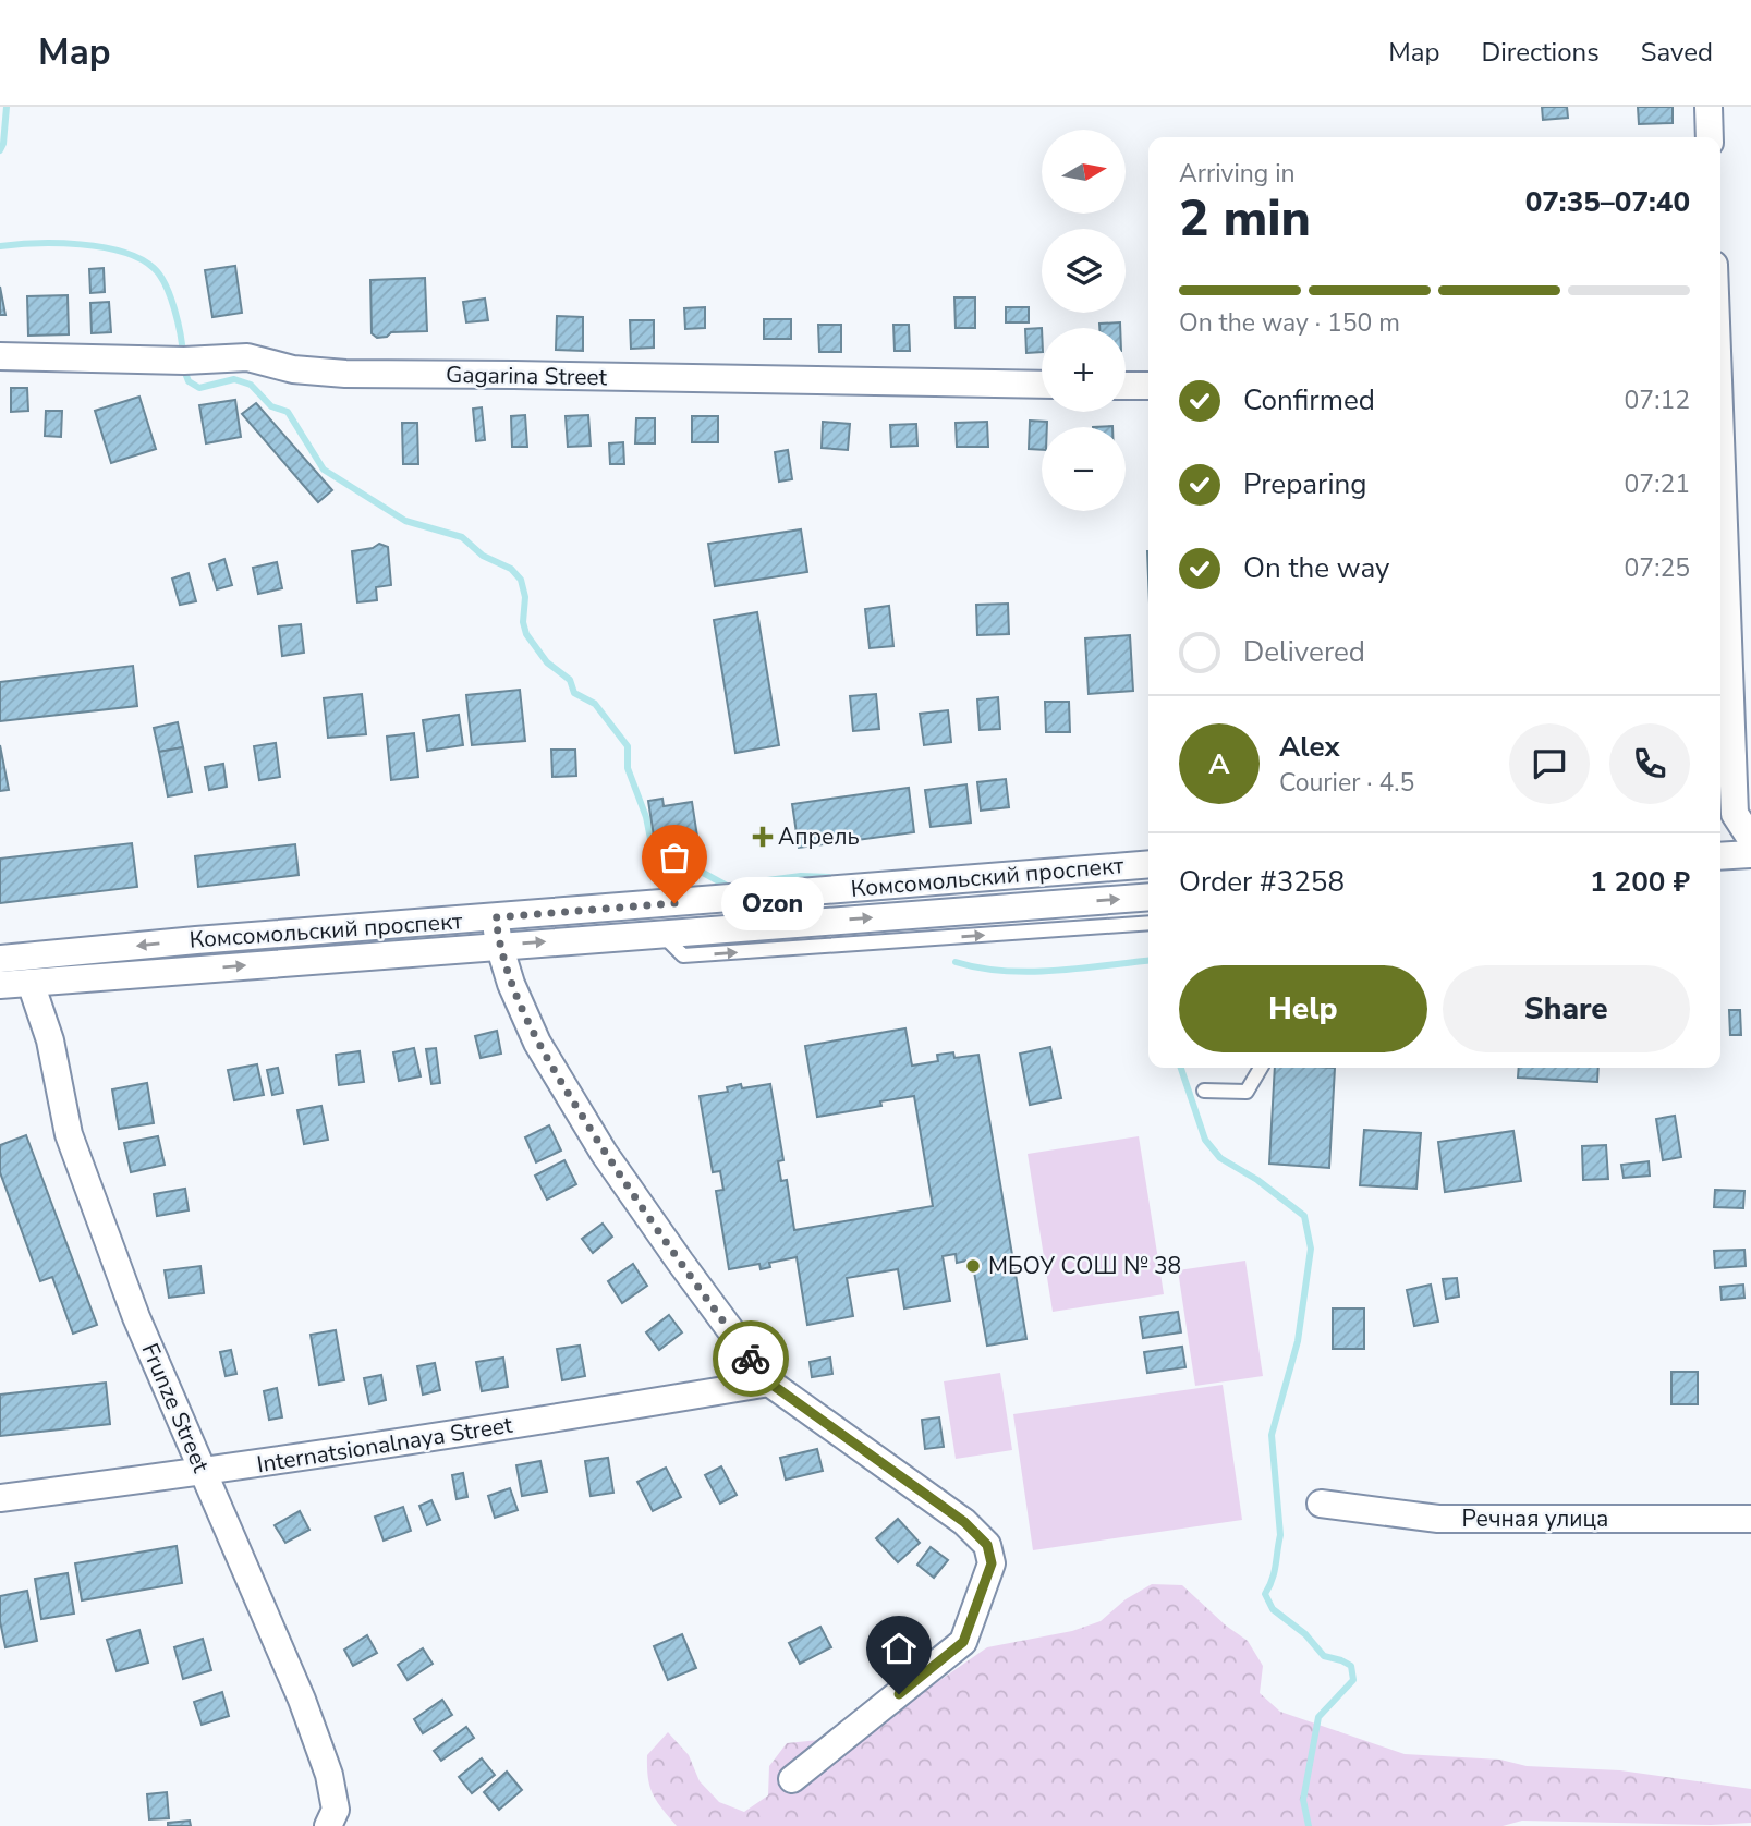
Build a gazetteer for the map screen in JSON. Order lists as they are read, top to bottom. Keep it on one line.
{"streets":{"street":["Gagarina Street","Комсомольский проспект","Frunze Street","Internatsionalnaya Street","Речная улица"]},"crossings":[["Комсомольский проспект","Frunze Street"],["Frunze Street","Internatsionalnaya Street"]],"places":{"health":["Апрель"],"other":["Ozon","МБОУ СОШ № 38"]},"north":"right","page":{"header":"Map","nav":["Map","Directions","Saved"],"map_buttons":["+","−"],"heading":["2 min","Arriving in","07:35–07:40"],"panel":["Alex","Courier · 4.5","Order #3258","1 200 ₽"],"bar":"On the way · 150 m","list":[["Confirmed","07:12"],["Preparing","07:21"],["On the way","07:25"],"Delivered"],"round":"A","bubble":"Ozon","buttons":["Help","Share"]}}
